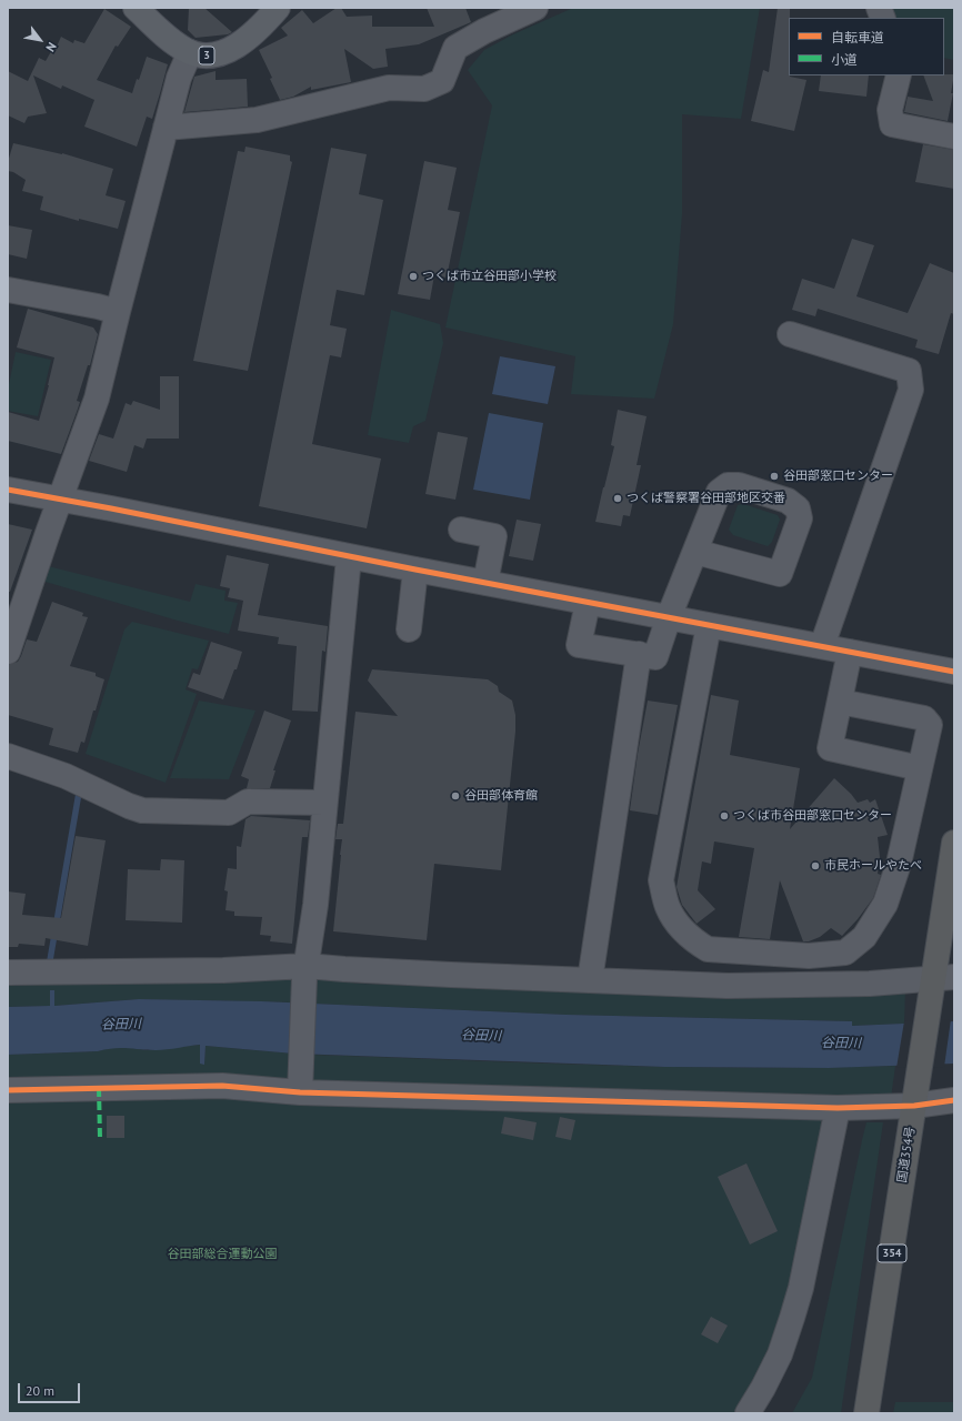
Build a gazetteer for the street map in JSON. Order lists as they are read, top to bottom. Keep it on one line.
{"streets":{"highway":["国道354号","354"],"main road":["3"]},"water":["谷田川"],"parks":["谷田部総合運動公園"],"places":["つくば市立谷田部小学校","谷田部窓口センター","つくば警察署谷田部地区交番","谷田部体育館","つくば市谷田部窓口センター","市民ホールやたべ"],"legend":["自転車道","小道"],"scale_bar":"20 m","north":"bottom right"}
